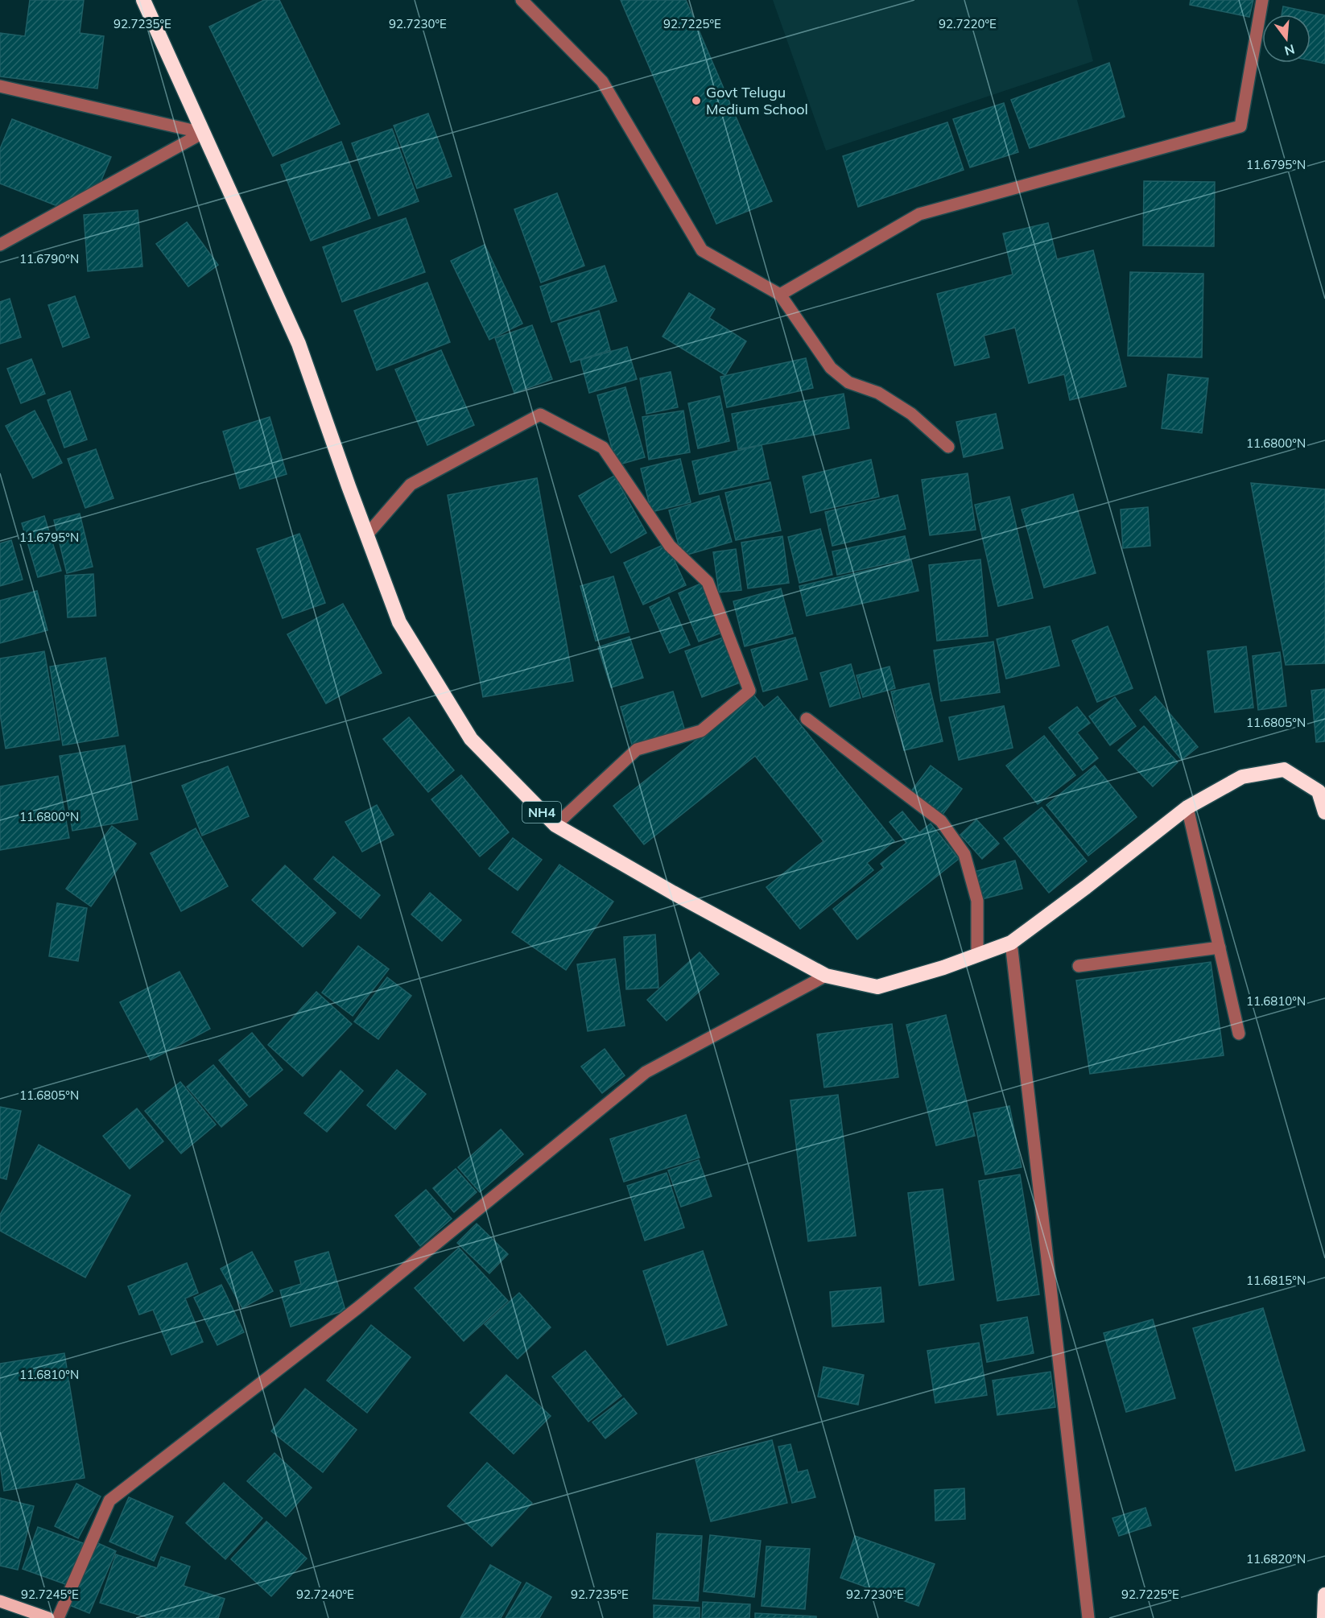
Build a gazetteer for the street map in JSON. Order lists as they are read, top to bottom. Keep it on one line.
{"streets":{"highway":["NH4"]},"places":["Govt Telugu Medium School"],"north":"bottom","coordinates":["92.7235°E","92.7230°E","92.7225°E","92.7220°E","11.6795°N","11.6790°N","11.6800°N","11.6805°N","11.6810°N","11.6815°N","11.6820°N","92.7245°E","92.7240°E"]}
